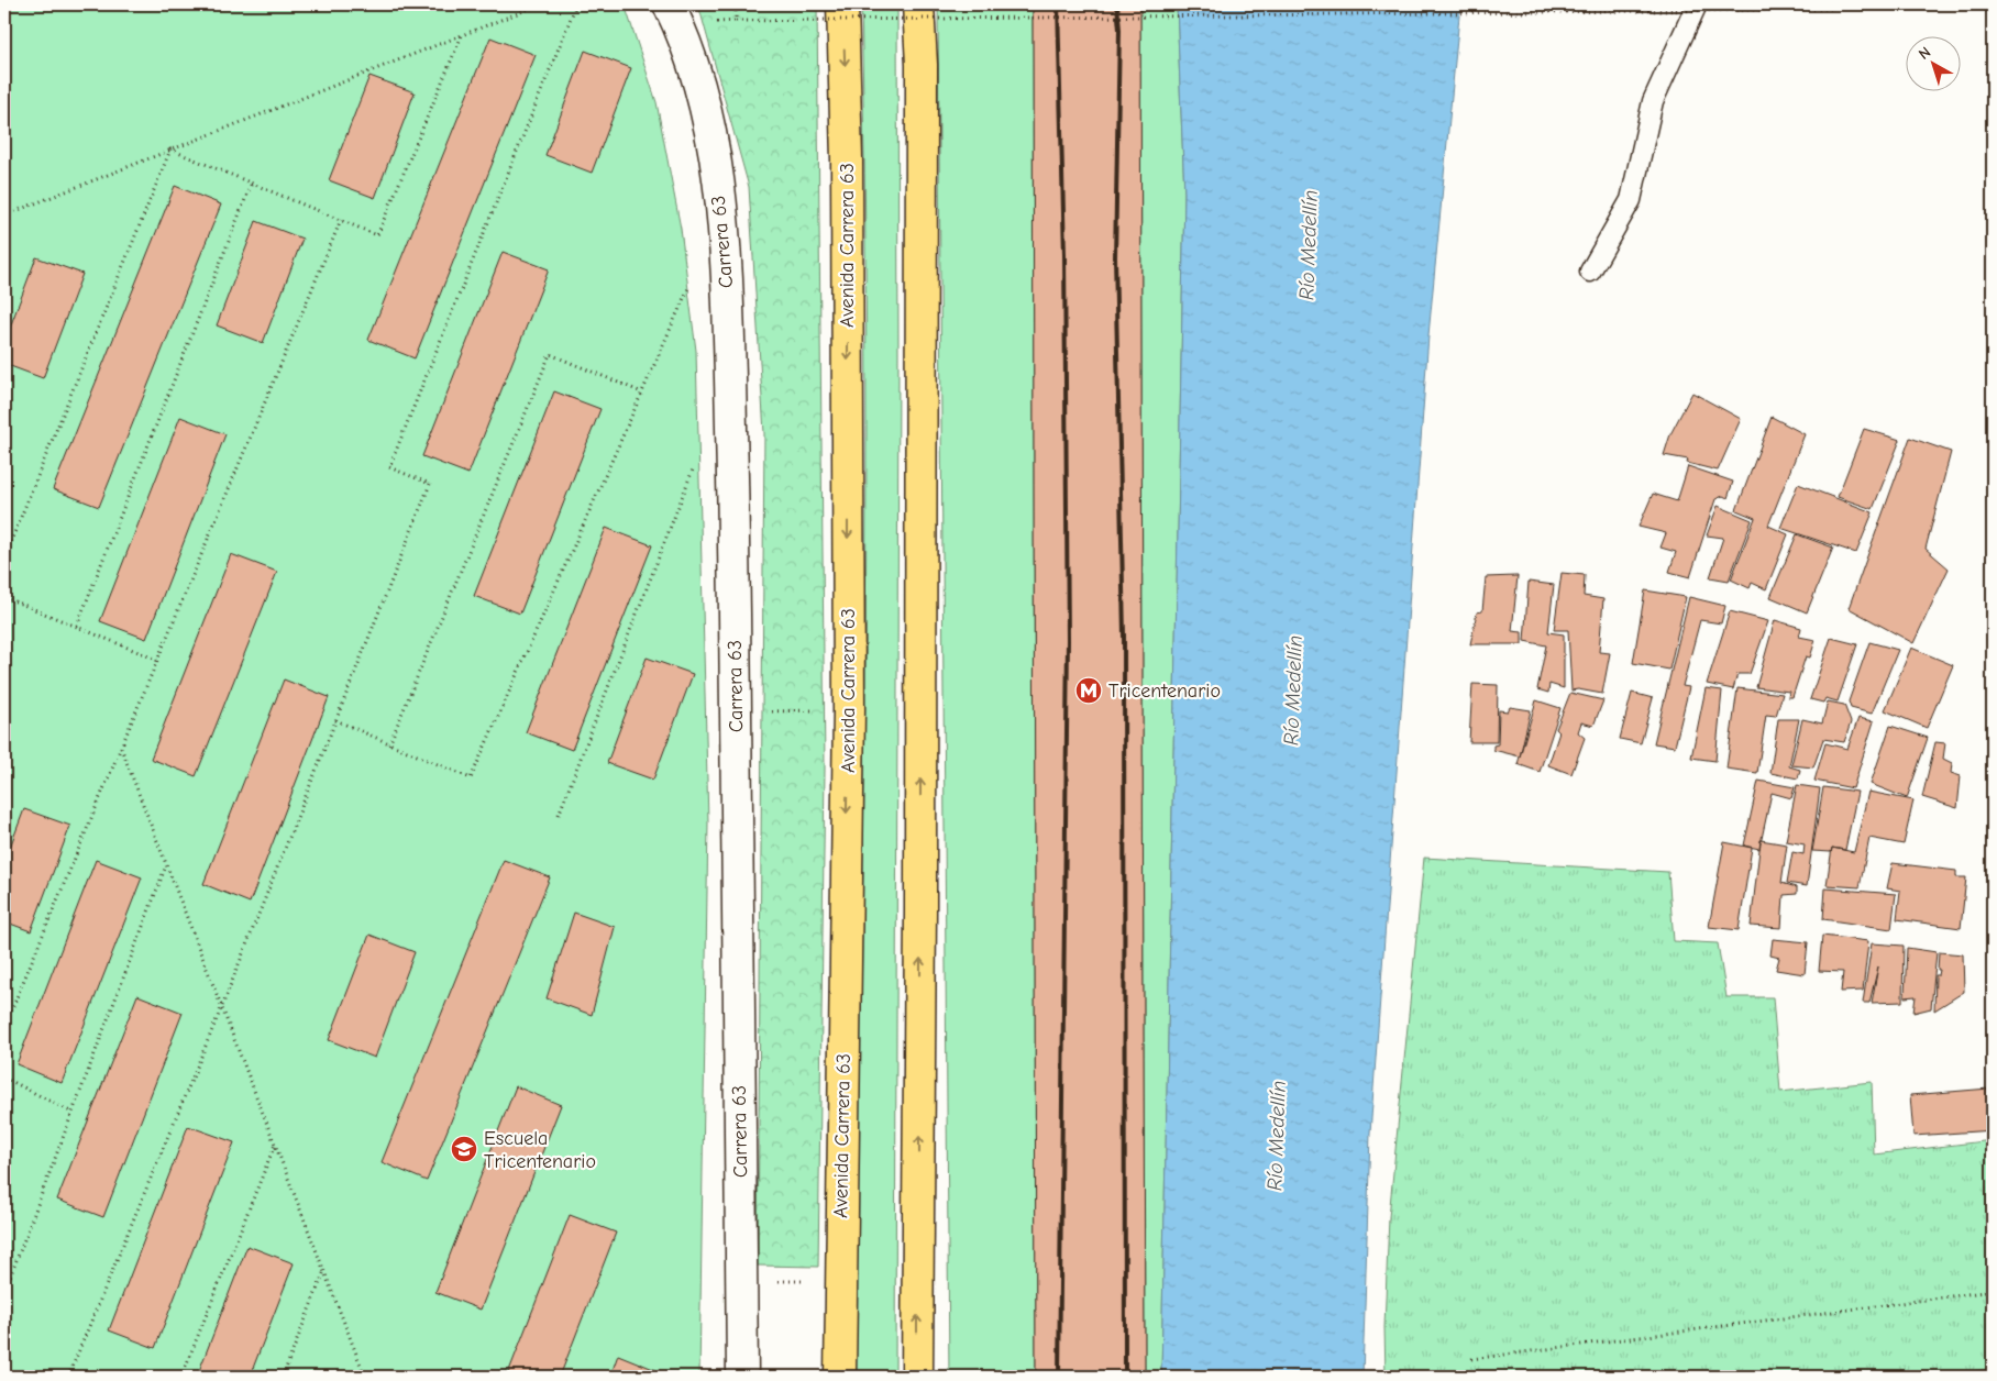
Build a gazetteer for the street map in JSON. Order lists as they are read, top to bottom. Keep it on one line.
{"streets":{"highway":["Avenida Carrera 63"],"street":["Carrera 63"]},"water":["Río Medellín"],"places":{"metro station":["Tricentenario"],"school or university":["Escuela Tricentenario"]},"north":"top left"}
